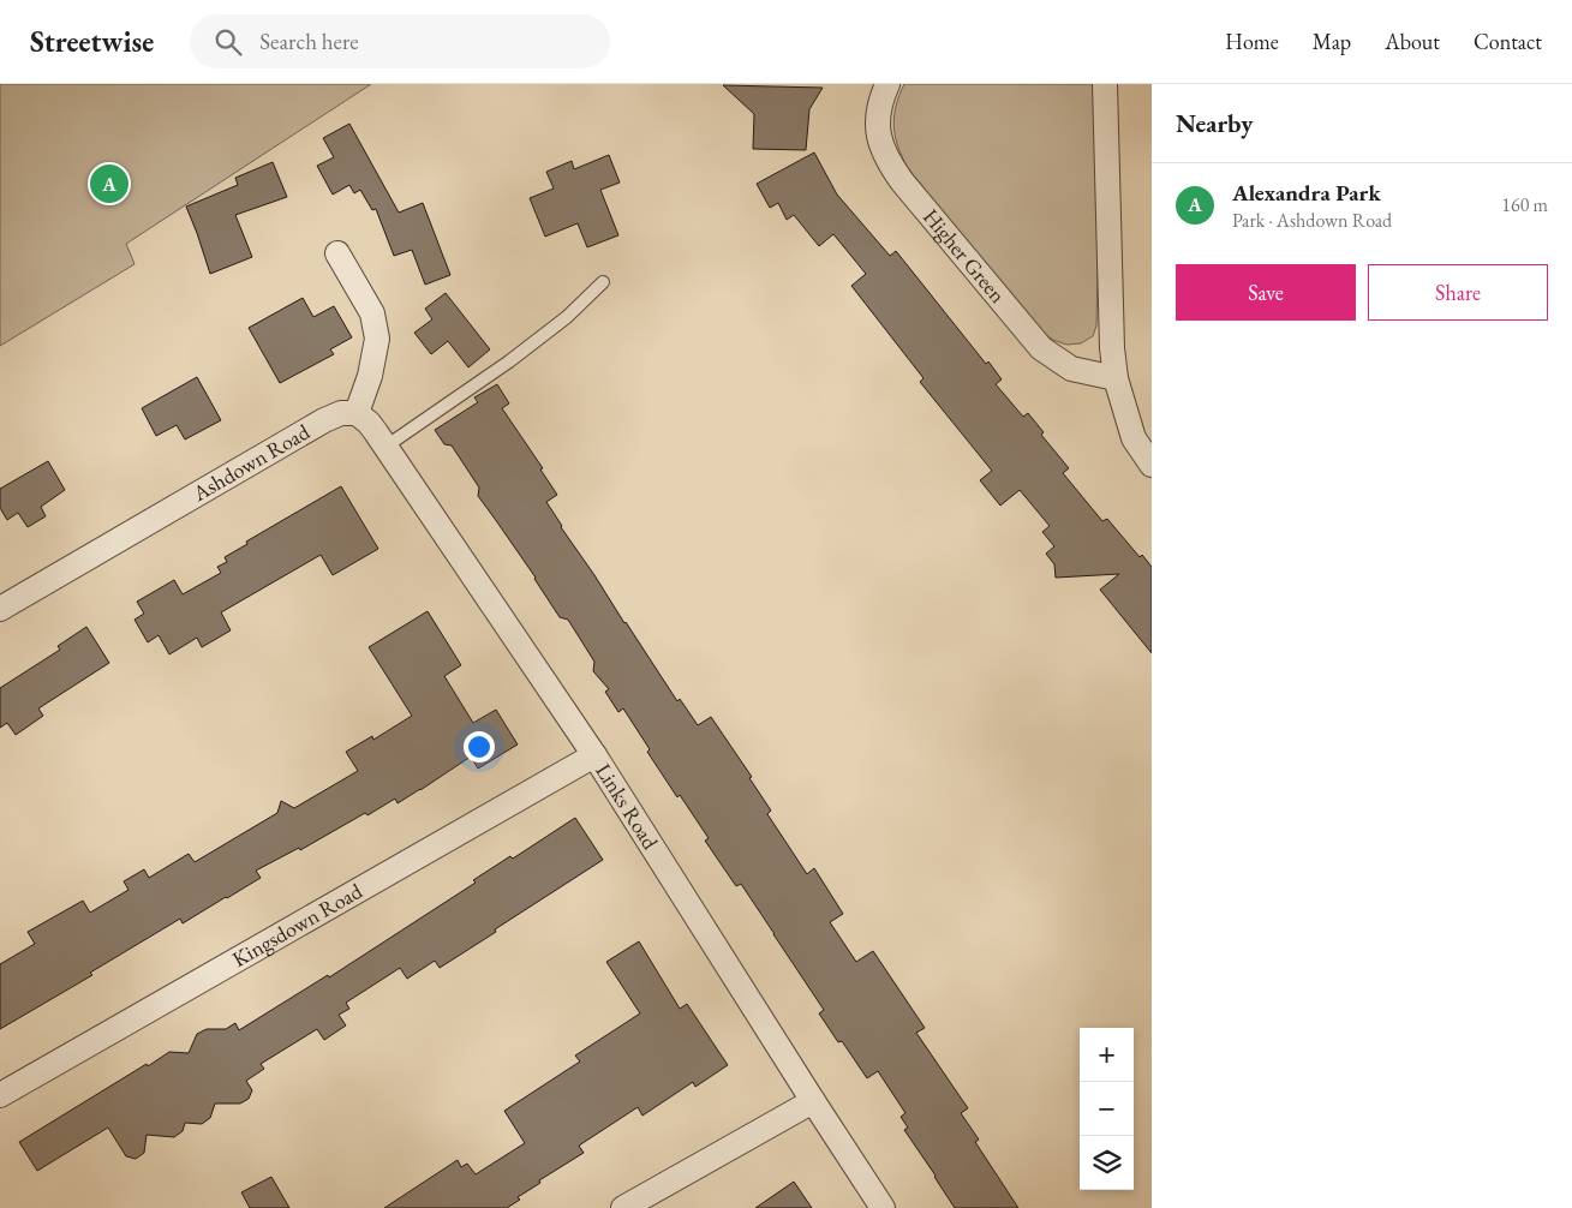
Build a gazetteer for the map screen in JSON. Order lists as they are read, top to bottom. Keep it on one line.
{"streets":{"street":["Higher Green","Ashdown Road","Links Road","Kingsdown Road"]},"crossings":[["Ashdown Road","Links Road"],["Links Road","Kingsdown Road"]],"page":{"header":"Streetwise","search":"Search here","nav":["Home","Map","About","Contact"],"heading":"Nearby","pins":"A","list":[{"mark":"A","name":"Alexandra Park","note":"Park · Ashdown Road","value":"160 m"}],"buttons":["Save","Share"],"map_buttons":["+","−"]}}
